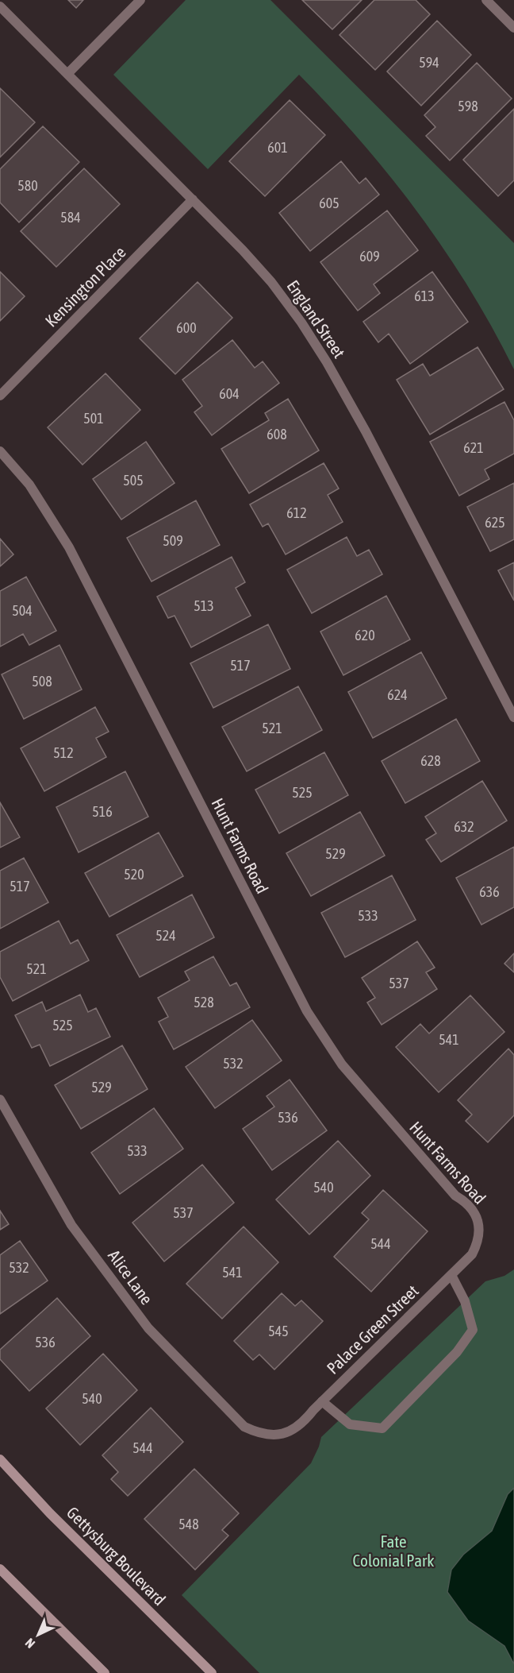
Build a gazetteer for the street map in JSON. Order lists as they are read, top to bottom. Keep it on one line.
{"streets":{"street":["Kensington Place","England Street","Hunt Farms Road","Alice Lane","Palace Green Street","Gettysburg Boulevard"]},"crossings":[["Kensington Place","England Street"],["Hunt Farms Road","Palace Green Street"],["Alice Lane","Palace Green Street"]],"parks":["Fate Colonial Park"],"house_numbers":["594","598","601","580","605","584","609","613","600","604","501","608","621","505","612","625","509","513","504","620","517","508","624","521","512","628","525","516","632","529","520","517","636","533","524","521","537","528","525","541","532","529","536","533","540","537","544","532","541","545","536","540","544","548"],"north":"bottom left"}
